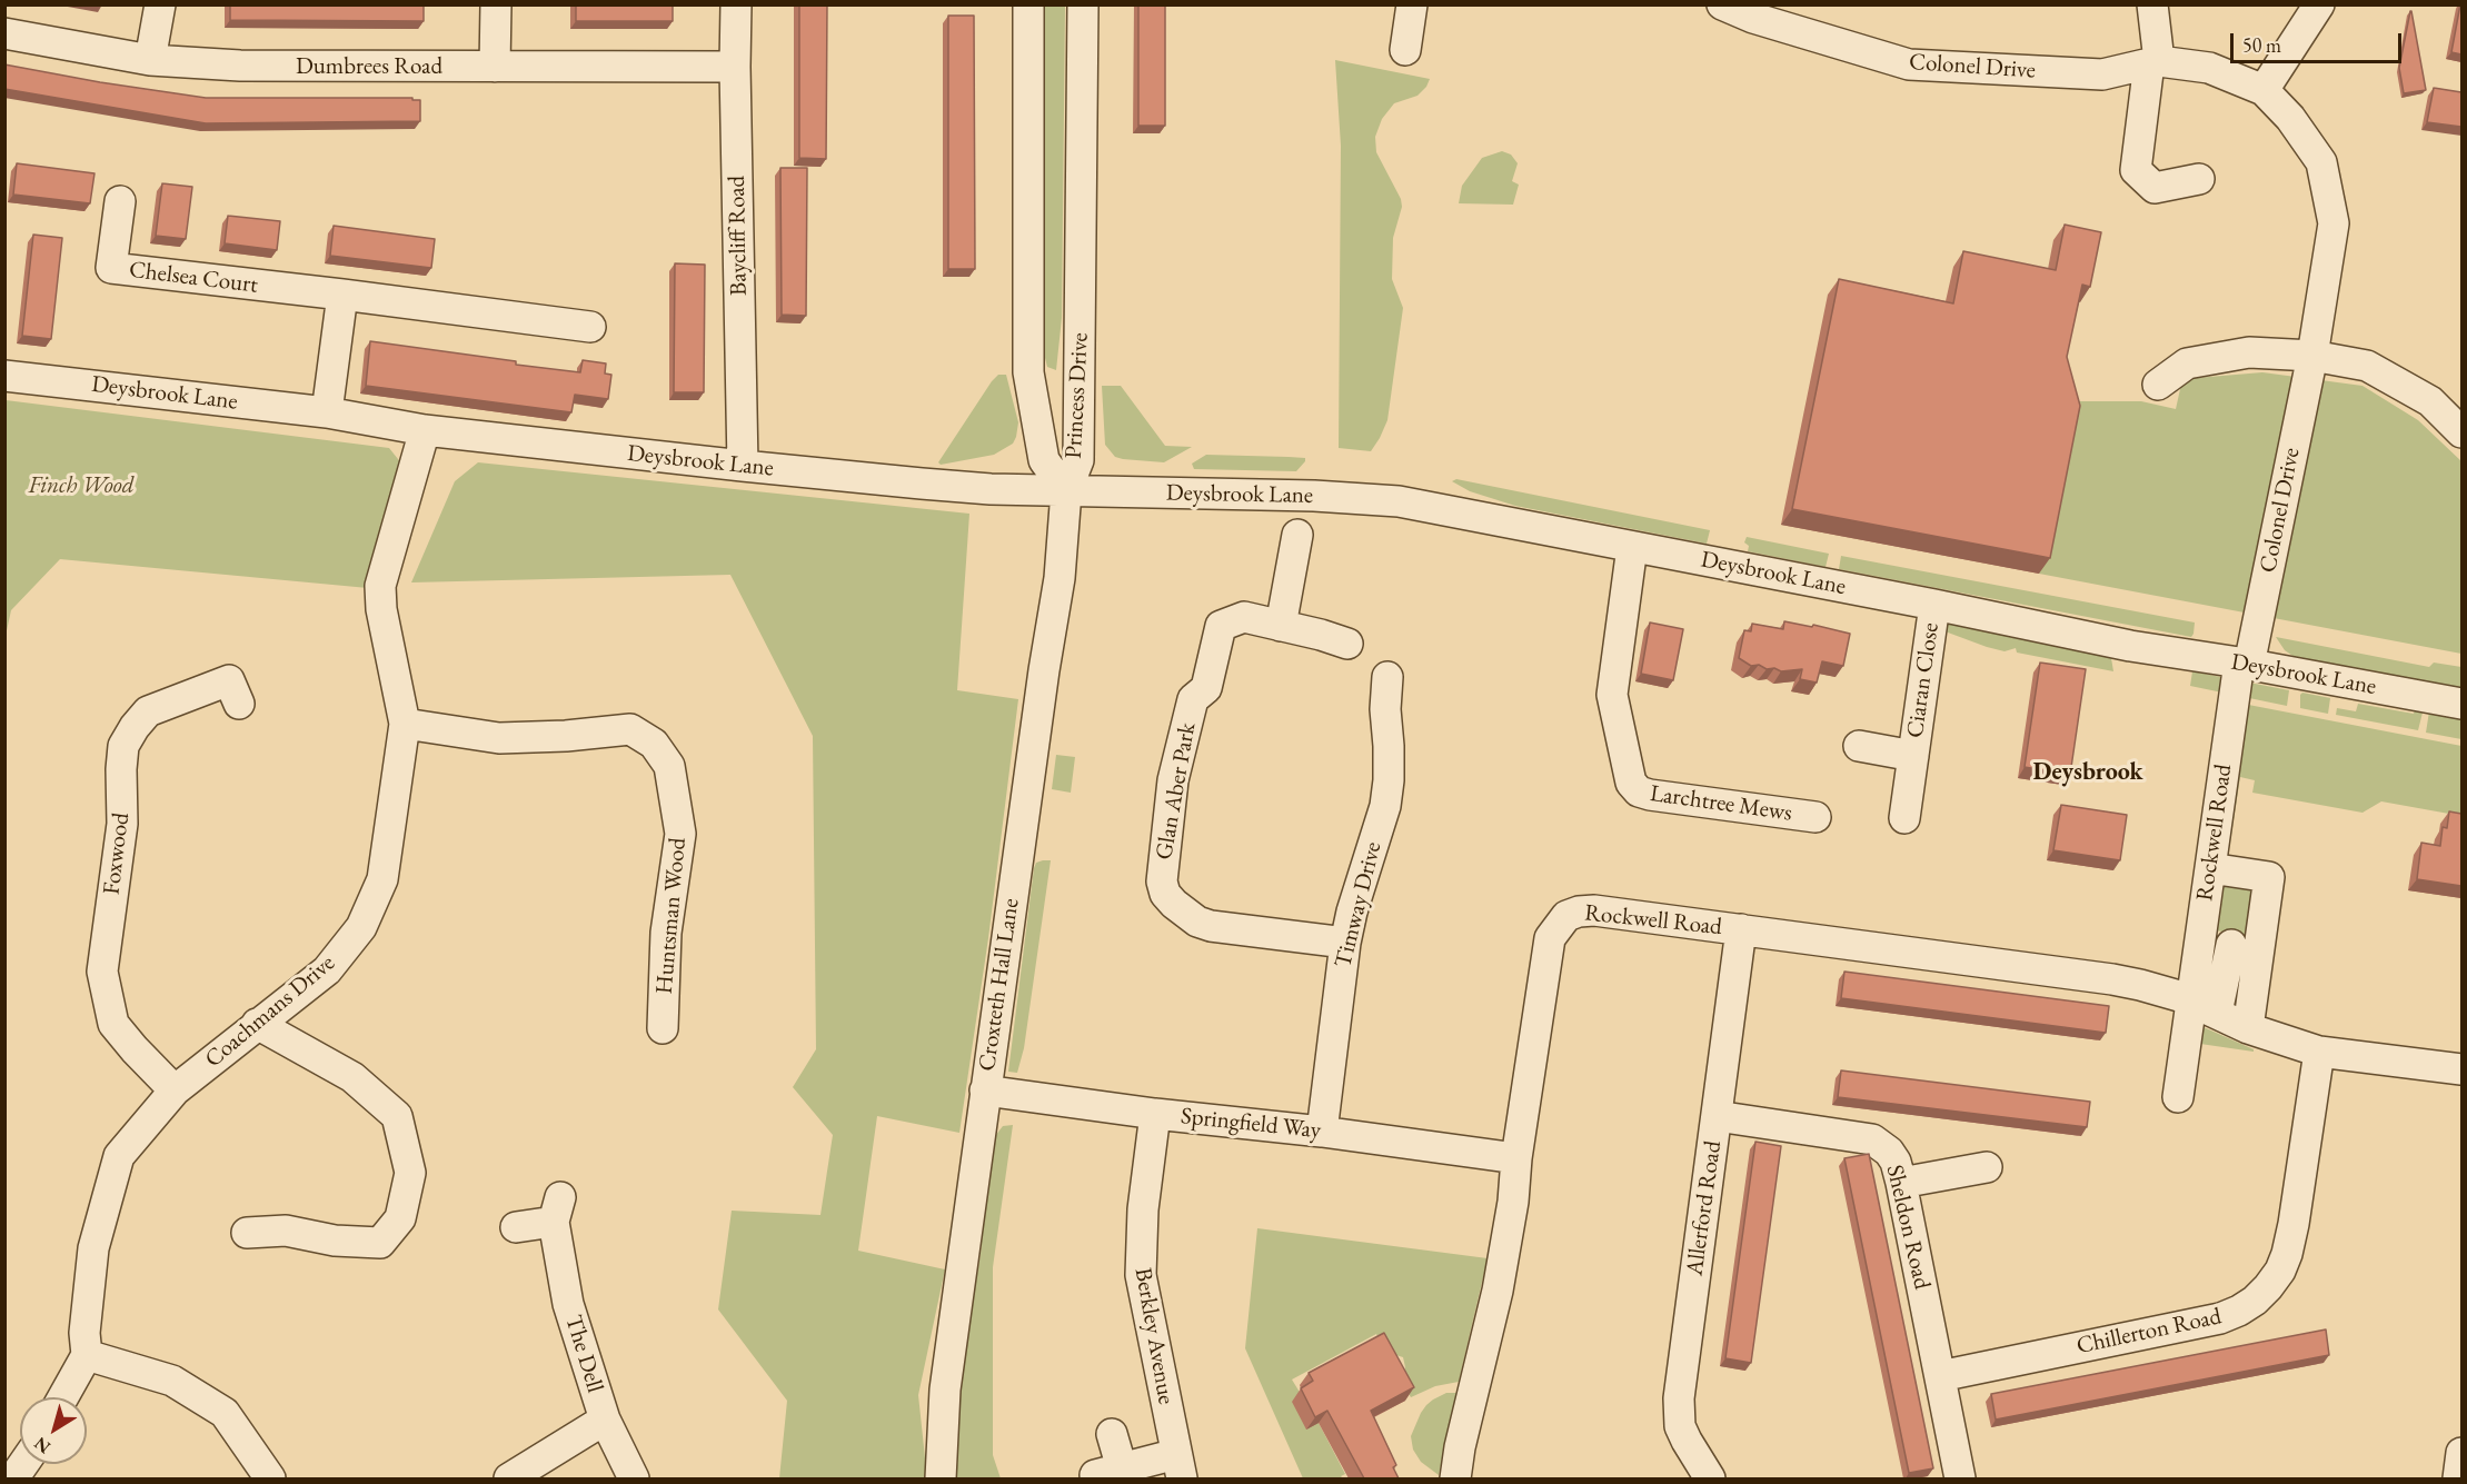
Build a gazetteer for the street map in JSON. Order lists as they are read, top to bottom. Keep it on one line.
{"streets":{"street":["Dumbrees Road","Colonel Drive","Baycliff Road","Chelsea Court","Deysbrook Lane","Princess Drive","Ciaran Close","Glan Aber Park","Larchtree Mews","Rockwell Road","Foxwood","Timway Drive","Huntsman Wood","Croxteth Hall Lane","Coachmans Drive","Springfield Way","Allerford Road","Sheldon Road","Chillerton Road","Berkley Avenue","The Dell"]},"crossings":[["Dumbrees Road","Baycliff Road"],["Colonel Drive","Deysbrook Lane"],["Colonel Drive","Rockwell Road"],["Baycliff Road","Deysbrook Lane"],["Deysbrook Lane","Princess Drive"],["Deysbrook Lane","Ciaran Close"],["Deysbrook Lane","Larchtree Mews"],["Deysbrook Lane","Rockwell Road"],["Deysbrook Lane","Croxteth Hall Lane"],["Deysbrook Lane","Coachmans Drive"],["Princess Drive","Croxteth Hall Lane"],["Glan Aber Park","Timway Drive"],["Rockwell Road","Springfield Way"],["Rockwell Road","Allerford Road"],["Rockwell Road","Chillerton Road"],["Foxwood","Coachmans Drive"],["Timway Drive","Springfield Way"],["Huntsman Wood","Coachmans Drive"],["Croxteth Hall Lane","Springfield Way"],["Springfield Way","Berkley Avenue"],["Allerford Road","Sheldon Road"],["Sheldon Road","Chillerton Road"]],"districts":["Deysbrook"],"parks":["Finch Wood"],"scale_bar":"50 m","north":"bottom left"}
